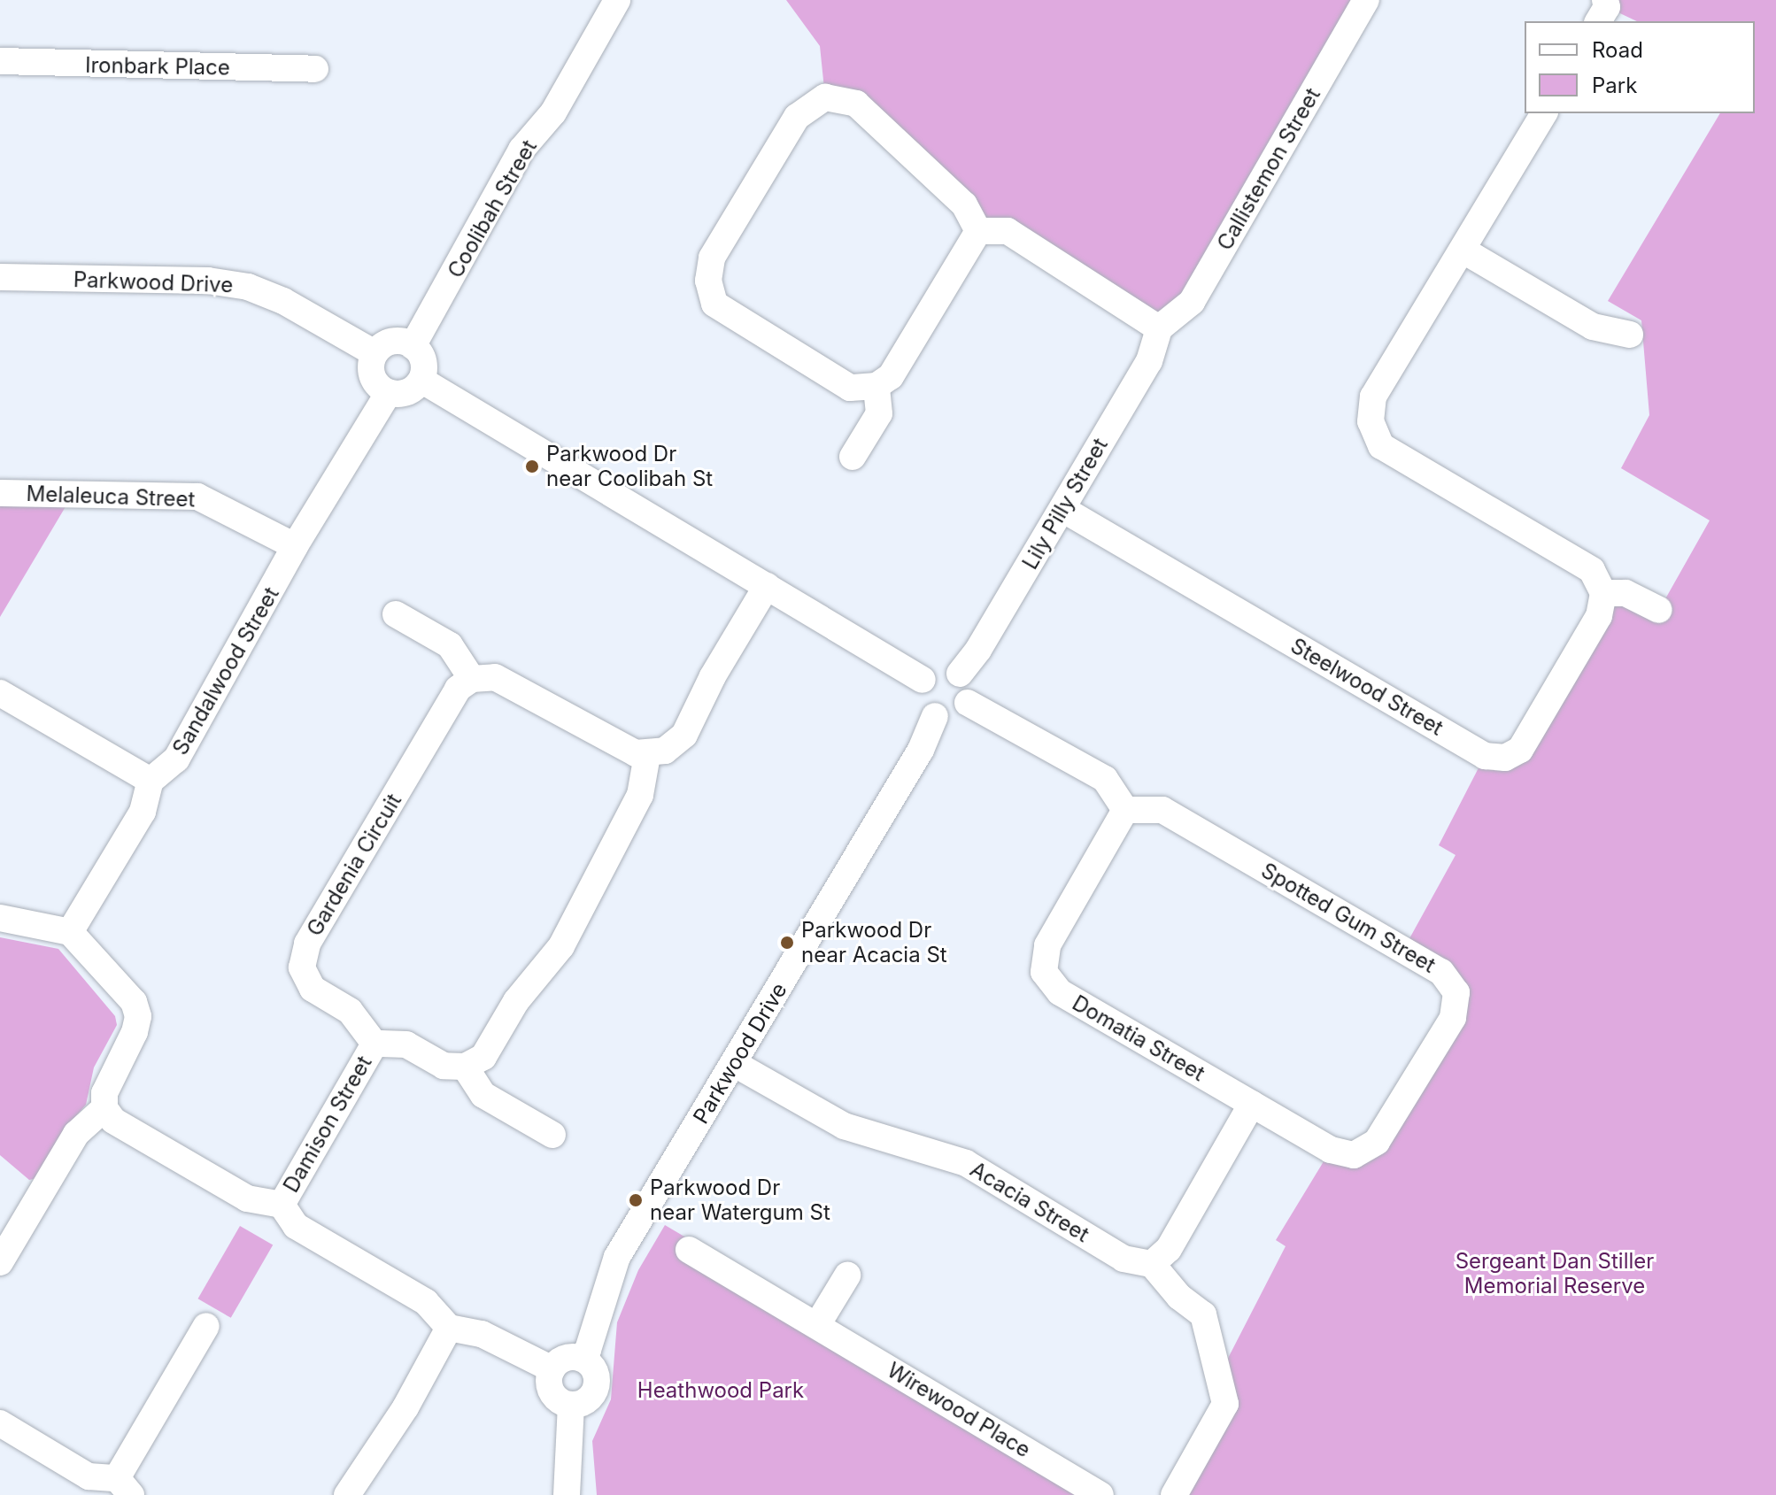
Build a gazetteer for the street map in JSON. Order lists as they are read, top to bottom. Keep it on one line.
{"streets":{"street":["Ironbark Place","Callistemon Street","Coolibah Street","Parkwood Drive","Melaleuca Street","Lily Pilly Street","Sandalwood Street","Steelwood Street","Gardenia Circuit","Spotted Gum Street","Domatia Street","Damison Street","Acacia Street","Wirewood Place"]},"crossings":[["Callistemon Street","Lily Pilly Street"],["Coolibah Street","Parkwood Drive"],["Coolibah Street","Sandalwood Street"],["Parkwood Drive","Lily Pilly Street"],["Parkwood Drive","Sandalwood Street"],["Parkwood Drive","Acacia Street"],["Melaleuca Street","Sandalwood Street"],["Lily Pilly Street","Steelwood Street"],["Gardenia Circuit","Damison Street"],["Spotted Gum Street","Domatia Street"]],"parks":["Sergeant Dan Stiller Memorial Reserve","Heathwood Park"],"places":["Parkwood Dr near Coolibah St","Parkwood Dr near Acacia St","Parkwood Dr near Watergum St"],"legend":["Road","Park"]}
